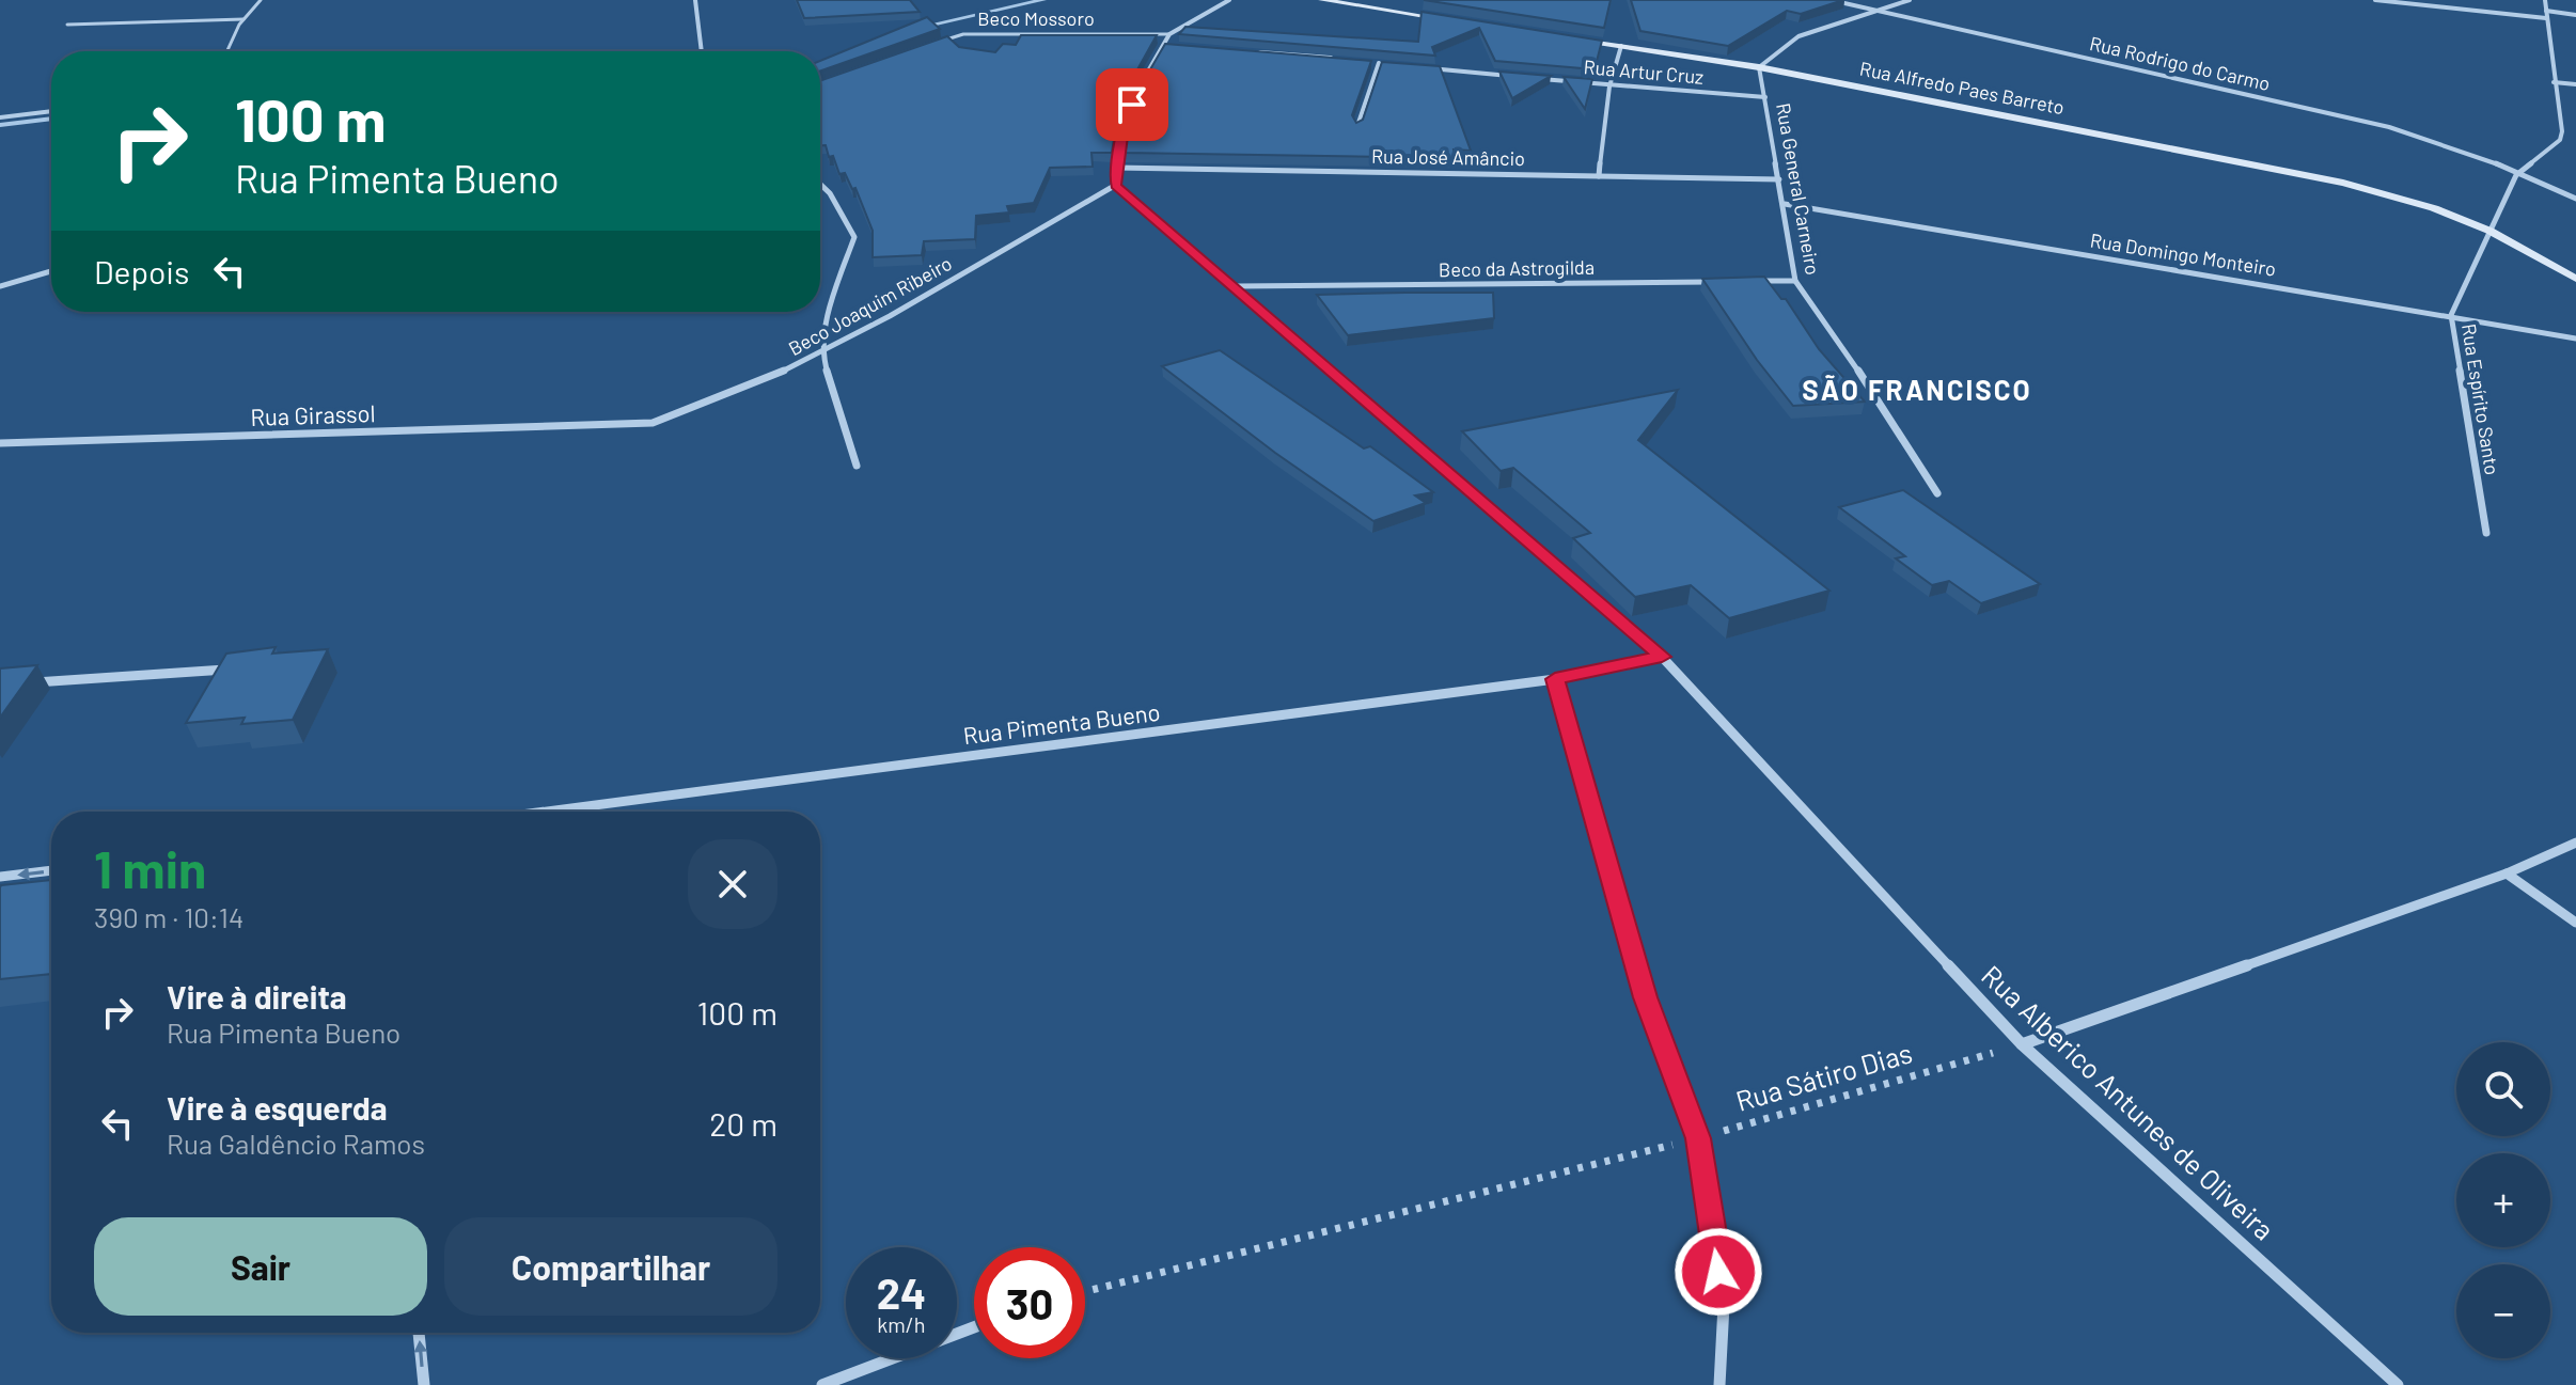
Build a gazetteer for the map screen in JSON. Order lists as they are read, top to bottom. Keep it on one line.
{"streets":{"street":["Rua Rodrigo do Carmo","Rua Artur Cruz","Rua Alfredo Paes Barreto","Rua José Amâncio","Rua General Carneiro","Rua Domingo Monteiro","Beco da Astrogilda","Beco Joaquim Ribeiro","Rua Espírito Santo","Rua Girassol","Rua Pimenta Bueno","Rua Alberico Antunes de Oliveira"],"lane":["Beco Mossoro"],"path":["Rua Sátiro Dias"]},"crossings":[["Rua Rodrigo do Carmo","Rua Espírito Santo"],["Rua Artur Cruz","Rua General Carneiro"],["Rua Alfredo Paes Barreto","Rua General Carneiro"],["Rua Alfredo Paes Barreto","Rua Espírito Santo"],["Rua José Amâncio","Rua General Carneiro"],["Rua General Carneiro","Rua Domingo Monteiro"],["Rua Domingo Monteiro","Rua Espírito Santo"],["Beco da Astrogilda","Rua Alberico Antunes de Oliveira"],["Beco Joaquim Ribeiro","Rua Girassol"],["Beco Joaquim Ribeiro","Rua Alberico Antunes de Oliveira"],["Rua Pimenta Bueno","Rua Alberico Antunes de Oliveira"],["Rua Sátiro Dias","Rua Alberico Antunes de Oliveira"]],"districts":["SÃO FRANCISCO"],"page":{"turn":["100 m","Rua Pimenta Bueno"],"then":"Depois","heading":["1 min","390 m · 10:14"],"list":[{"name":"Vire à direita","note":"Rua Pimenta Bueno","value":"100 m"},{"name":"Vire à esquerda","note":"Rua Galdêncio Ramos","value":"20 m"}],"map_buttons":["+","−"],"buttons":["Sair","Compartilhar"],"speed":"24 km/h","limit":"30"}}
